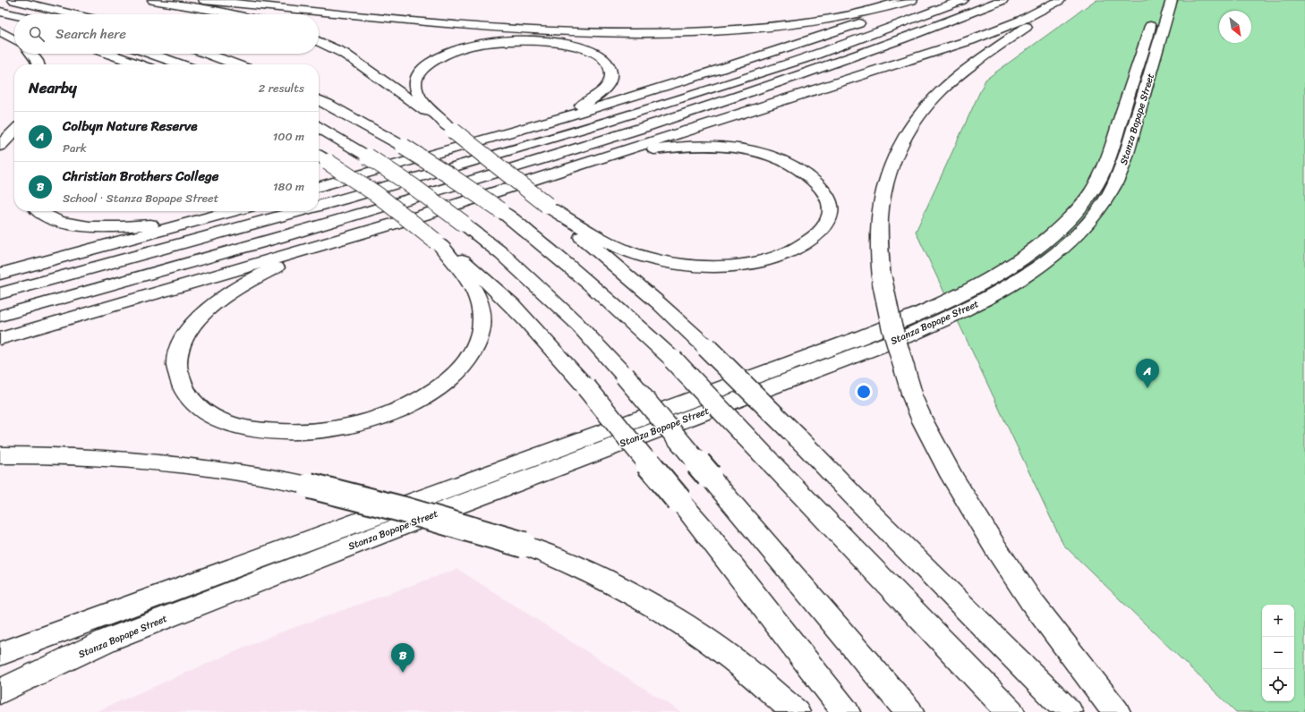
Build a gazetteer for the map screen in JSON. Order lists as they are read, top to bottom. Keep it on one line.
{"streets":{"main road":["Stanza Bopape Street"]},"north":"bottom right","page":{"search":"Search here","heading":["Nearby","2 results"],"list":[{"mark":"A","name":"Colbyn Nature Reserve","note":"Park","value":"100 m"},{"mark":"B","name":"Christian Brothers College","note":"School · Stanza Bopape Street","value":"180 m"}],"pins":["A","B"],"map_buttons":["+","−"]}}
